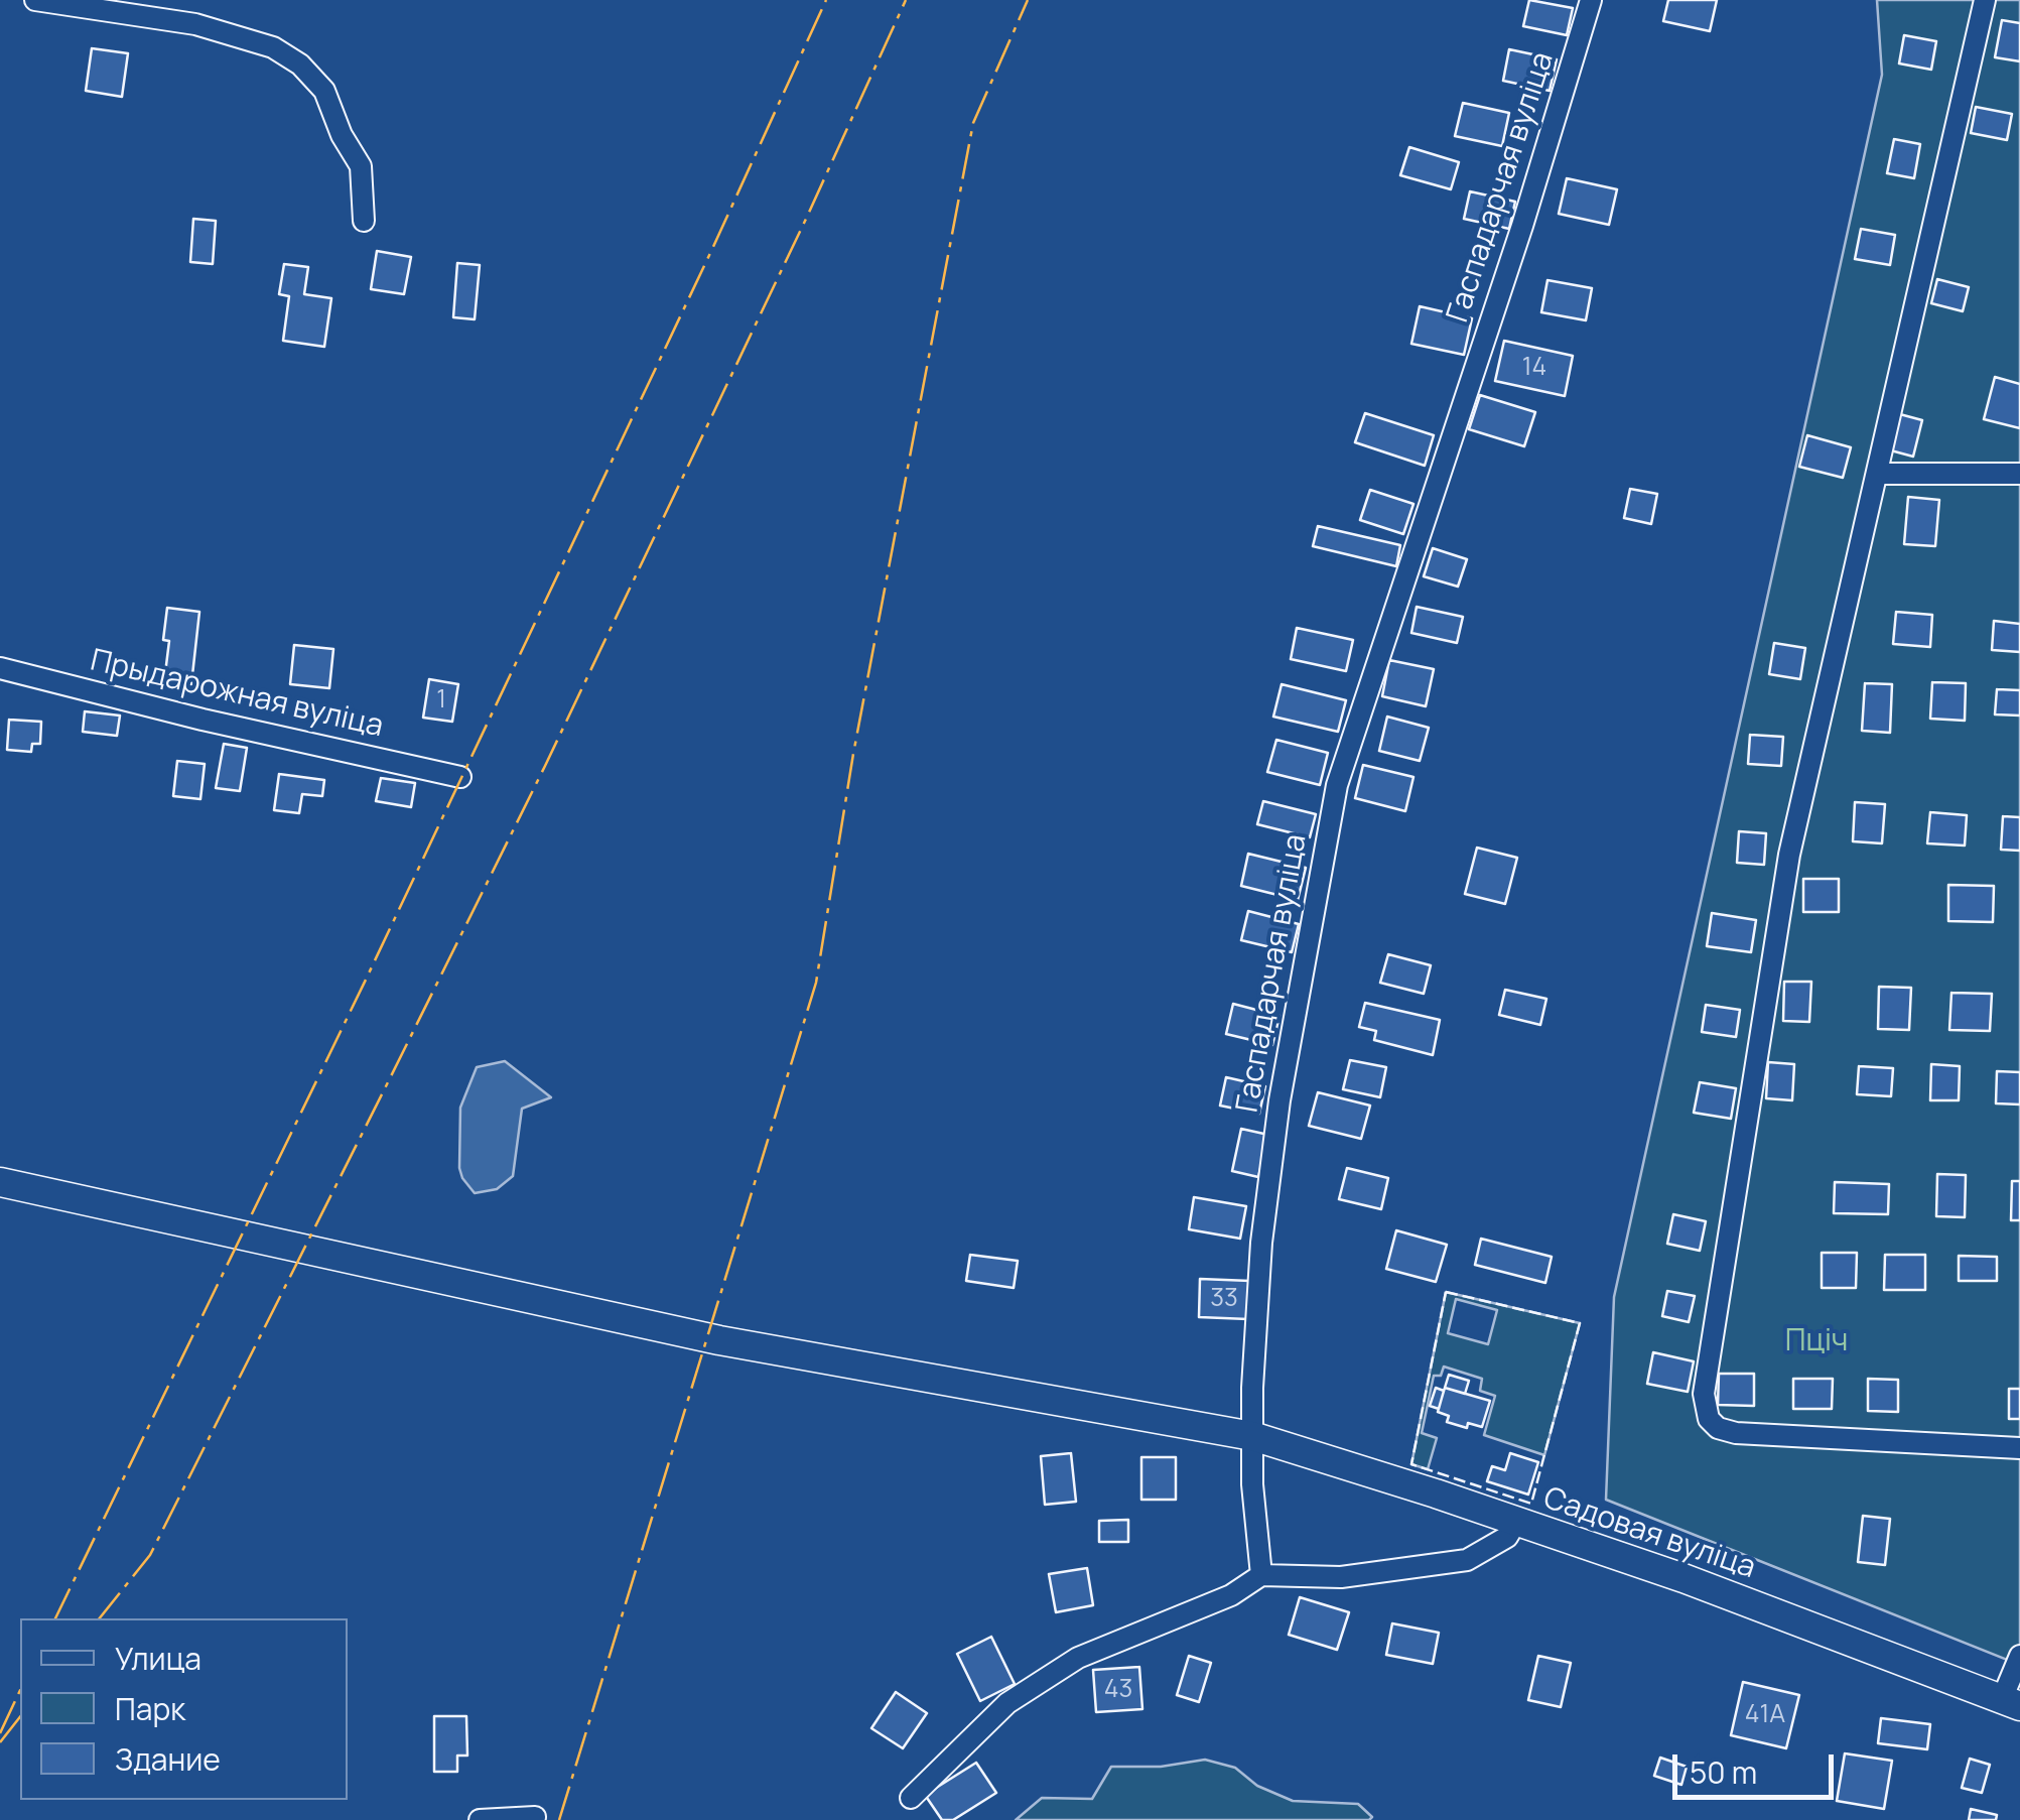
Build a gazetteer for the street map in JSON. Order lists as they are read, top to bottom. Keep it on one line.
{"streets":{"street":["Гаспадарчая вуліца","Прыдарожная вуліца","Садовая вуліца"]},"crossings":[["Гаспадарчая вуліца","Садовая вуліца"]],"parks":["Пціч"],"house_numbers":["14","1","33","43","41А"],"legend":["Улица","Парк","Здание"],"scale_bar":"50 m"}
